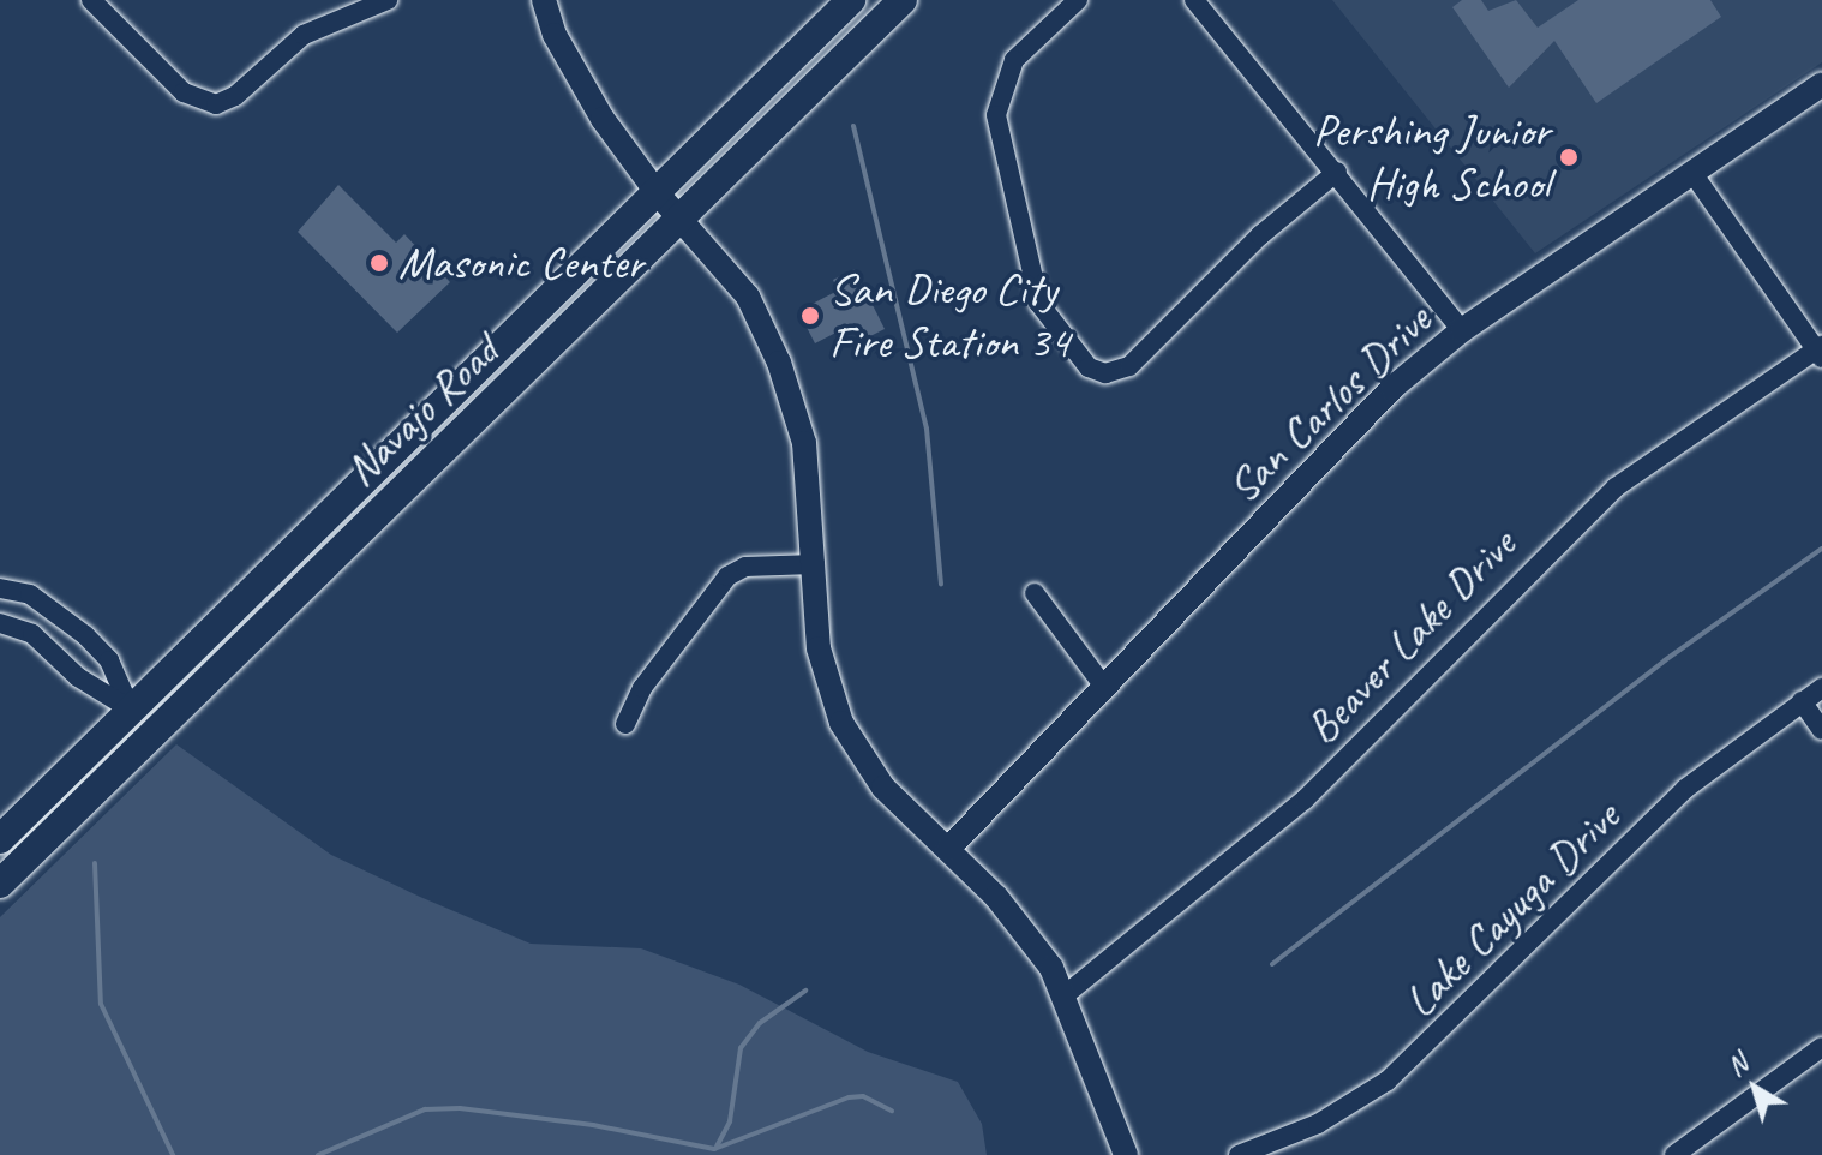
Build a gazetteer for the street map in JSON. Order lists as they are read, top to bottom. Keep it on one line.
{"streets":{"main road":["Navajo Road"],"street":["San Carlos Drive","Beaver Lake Drive","Lake Cayuga Drive"]},"places":["Pershing Junior High School","Masonic Center","San Diego City Fire Station 34"],"north":"top left"}
